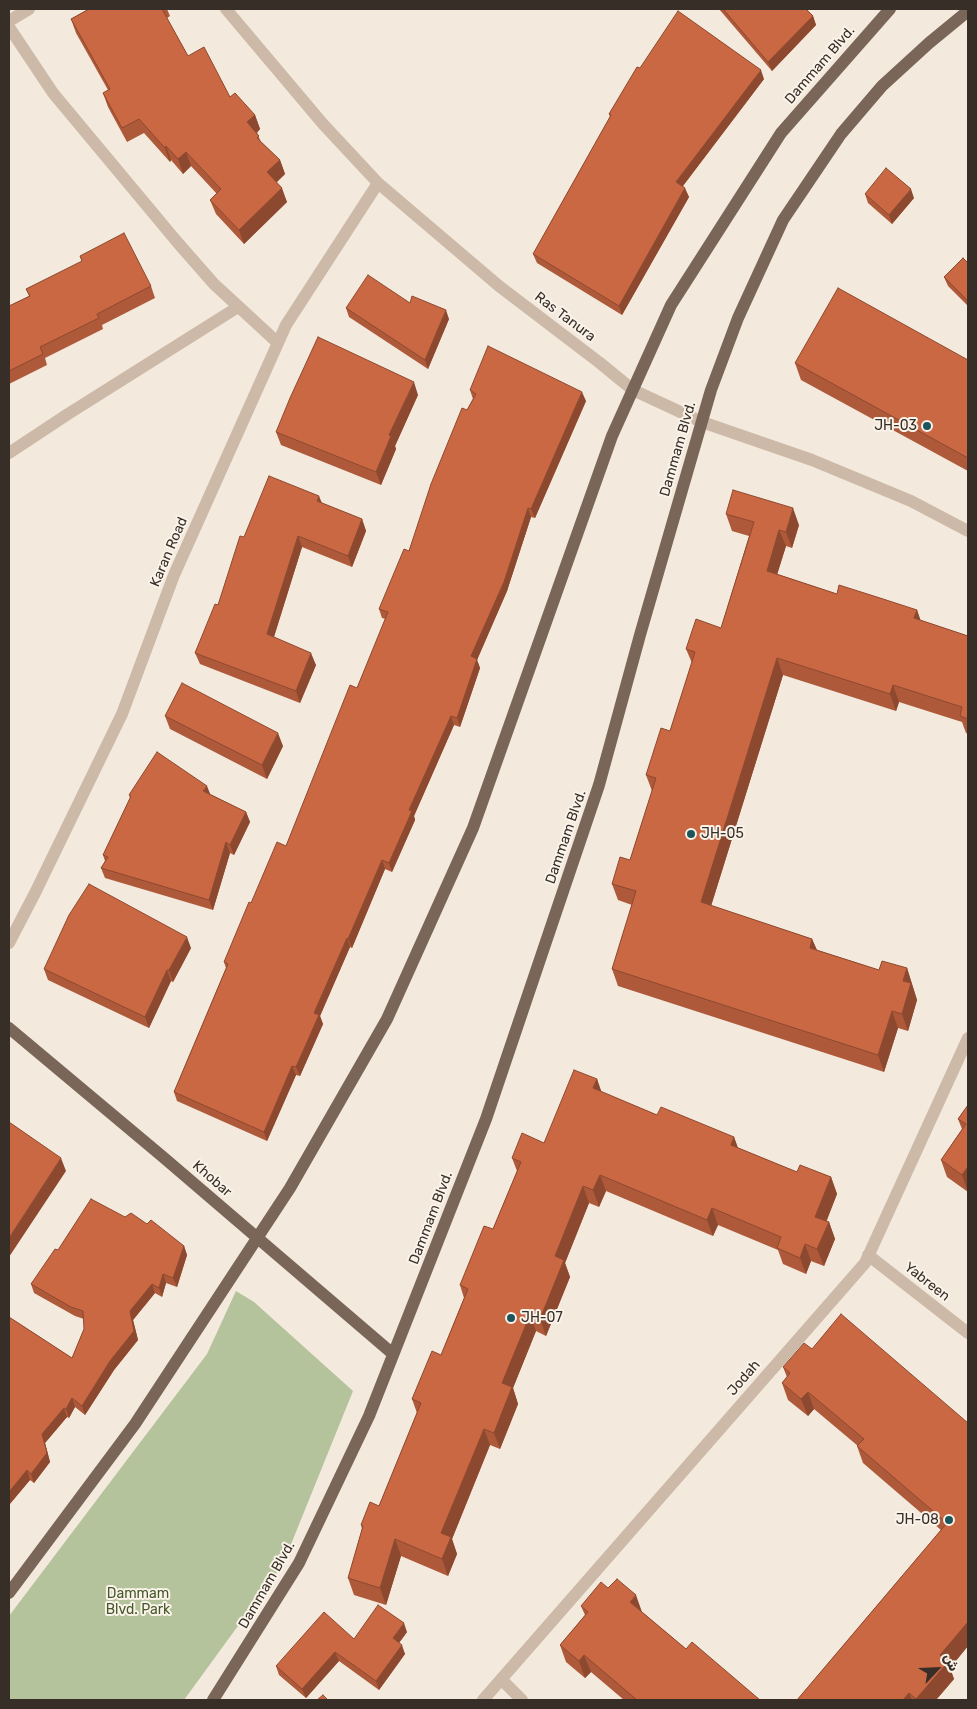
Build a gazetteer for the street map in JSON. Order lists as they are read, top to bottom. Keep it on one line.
{"streets":{"main road":["Dammam Blvd.","Khobar"],"street":["Ras Tanura","Karan Road","Yabreen","Jodah"]},"crossings":[["Dammam Blvd.","Ras Tanura"],["Dammam Blvd.","Khobar"],["Ras Tanura","Karan Road"],["Yabreen","Jodah"]],"parks":["Dammam Blvd. Park"],"places":["JH-03","JH-05","JH-07","JH-08"],"north":"top right"}
